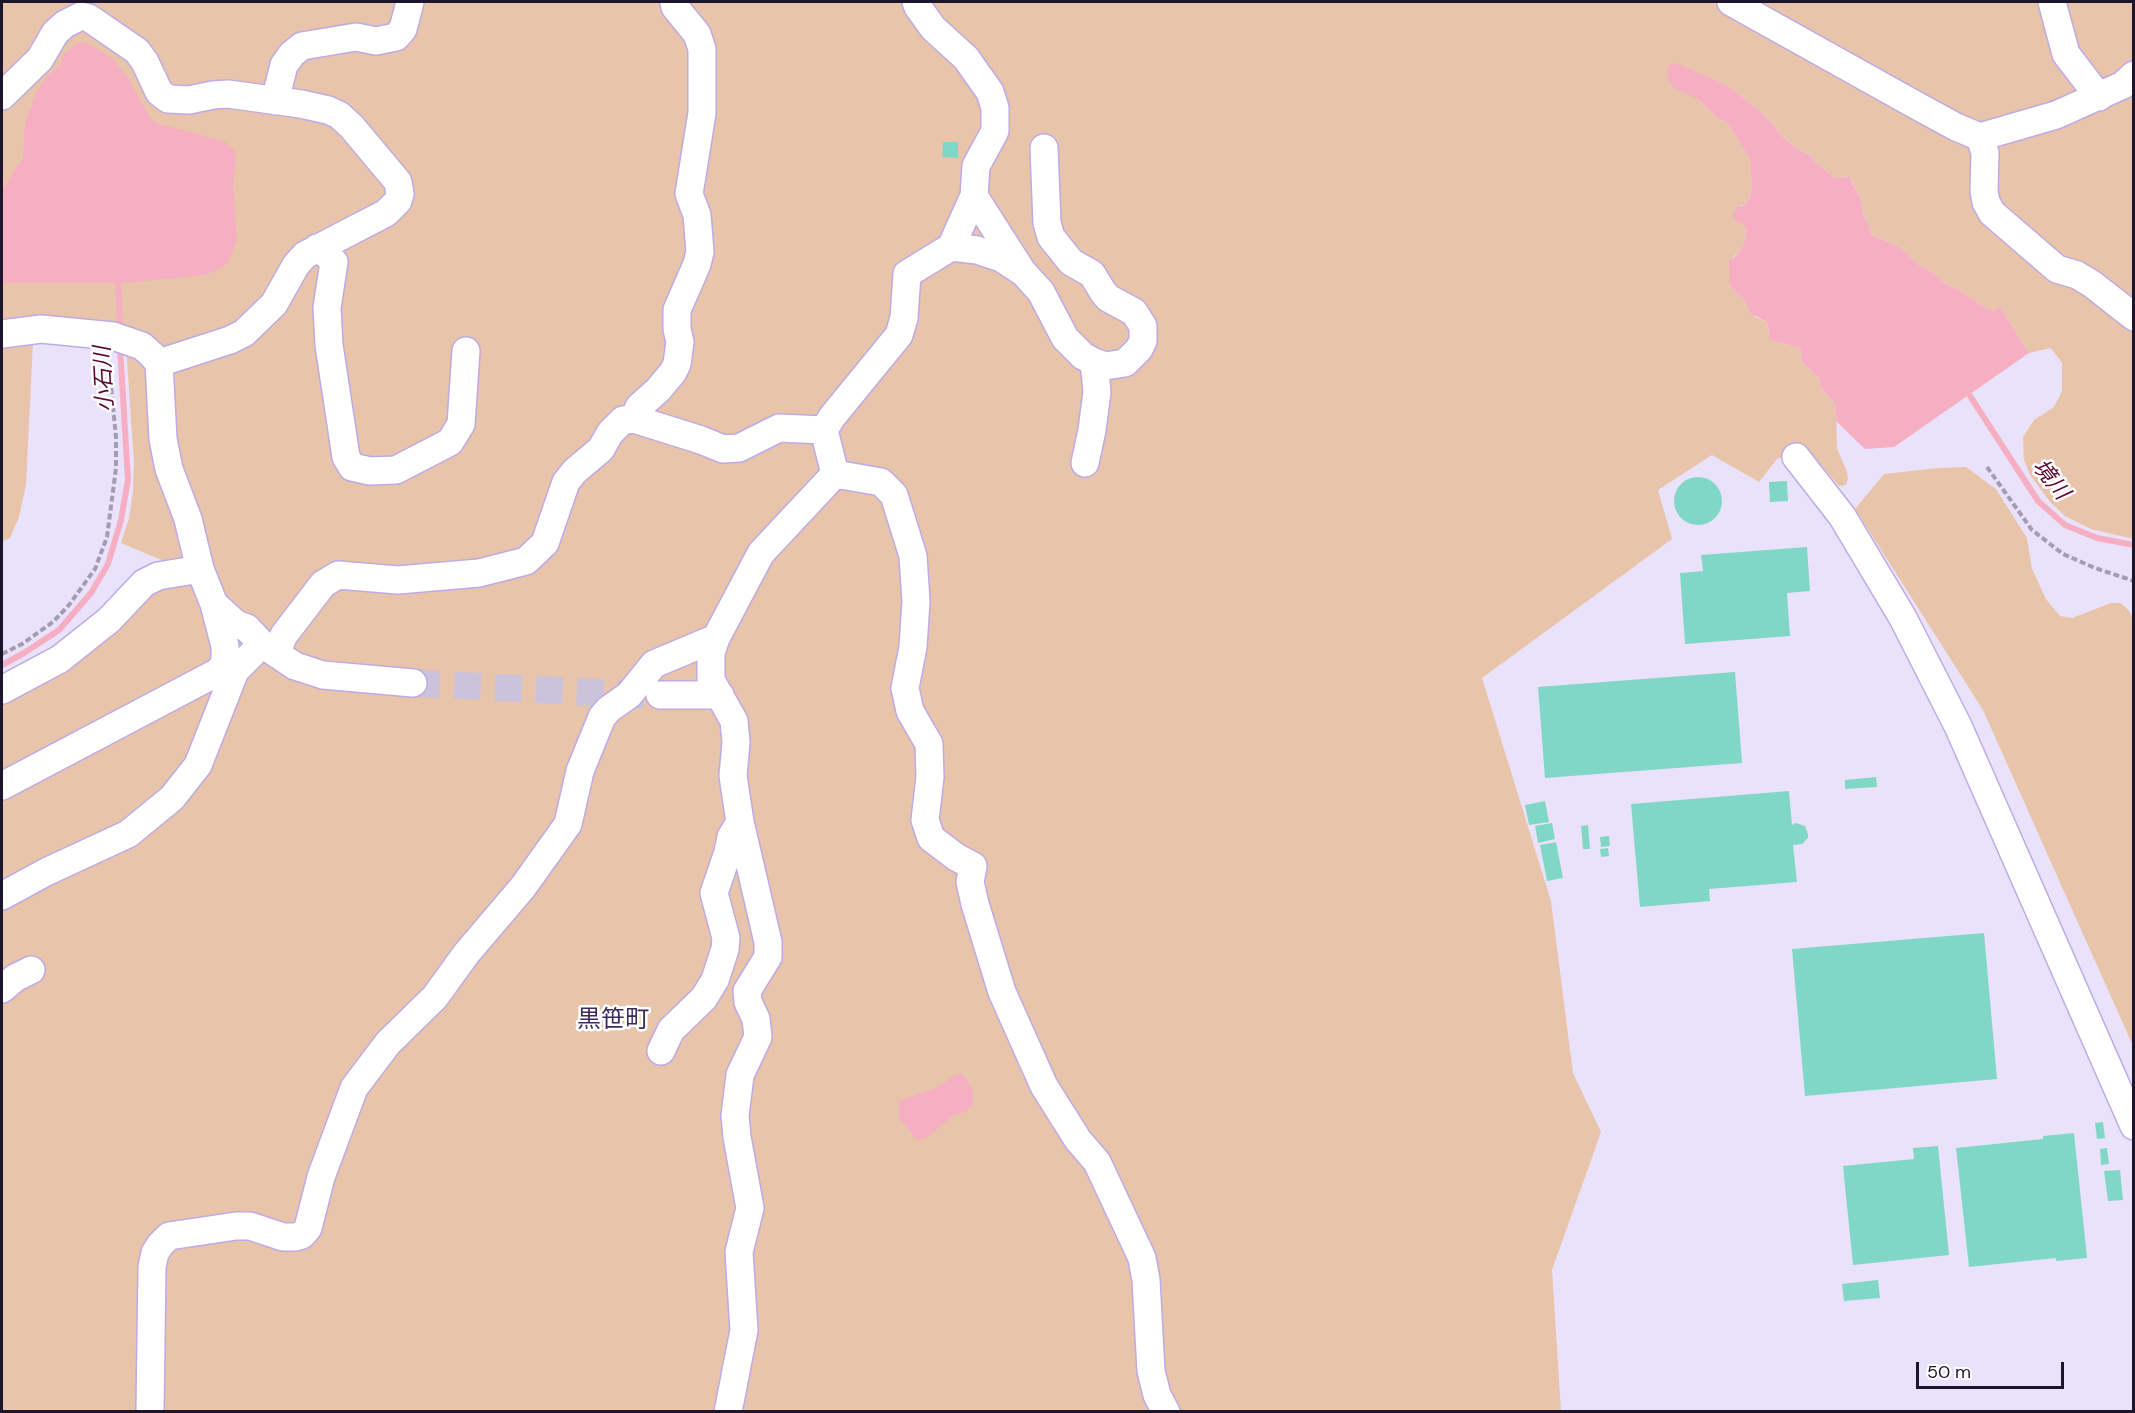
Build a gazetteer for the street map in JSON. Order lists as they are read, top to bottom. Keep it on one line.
{"districts":["黒笹町"],"water":["小石川","境川"],"scale_bar":"50 m"}
